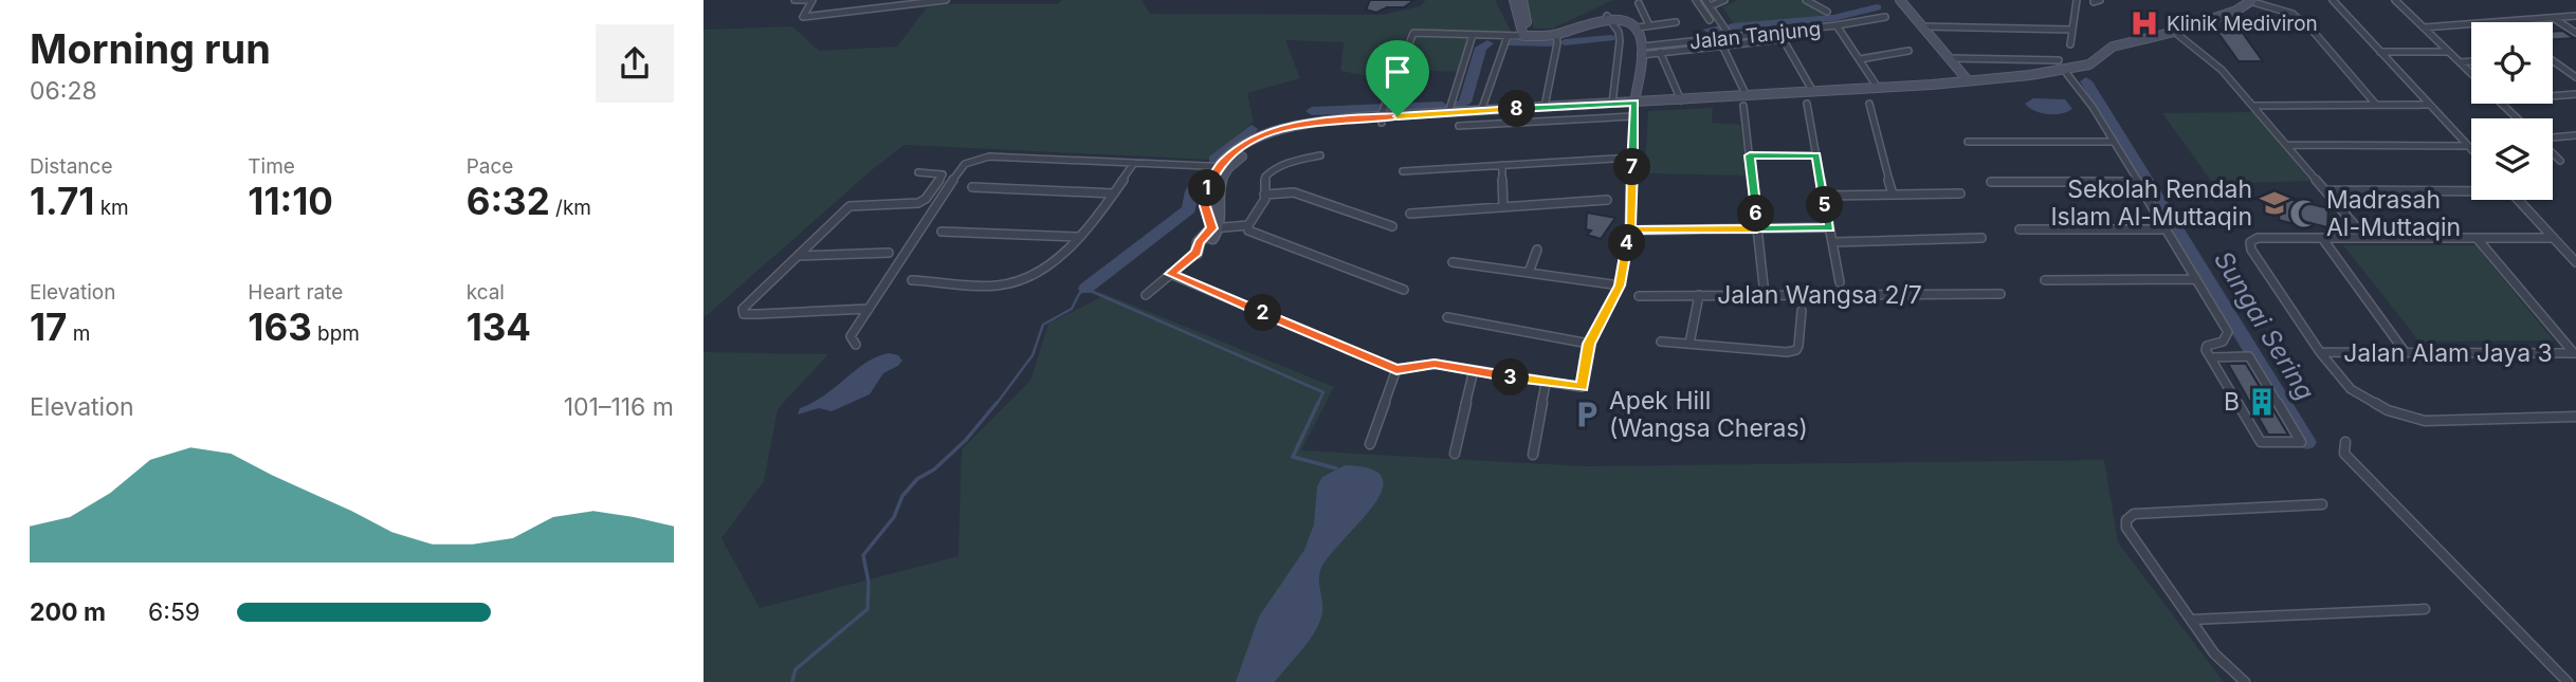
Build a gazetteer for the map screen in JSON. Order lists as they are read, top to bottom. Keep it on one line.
{"streets":{"street":["Jalan Tanjung","Jalan Wangsa 2/7","Jalan Alam Jaya 3"]},"water":["Sungai Sering"],"places":{"hospital":["Klinik Mediviron"],"school or university":["Sekolah Rendah Islam Al-Muttaqin"],"mosque":["Madrasah Al-Muttaqin"],"building":["B"],"parking":["Apek Hill (Wangsa Cheras)"]},"page":{"heading":["Morning run","06:28"],"pins":["8","7","1","5","6","4","2","3"],"stats":[["Distance","1.71 km"],["Time","11:10"],["Pace","6:32 /km"],["Elevation","17 m"],["Heart rate","163 bpm"],["kcal","134"]],"chart":["Elevation","101–116 m"],"list":[{"name":"200 m","note":"6:59"}]}}
